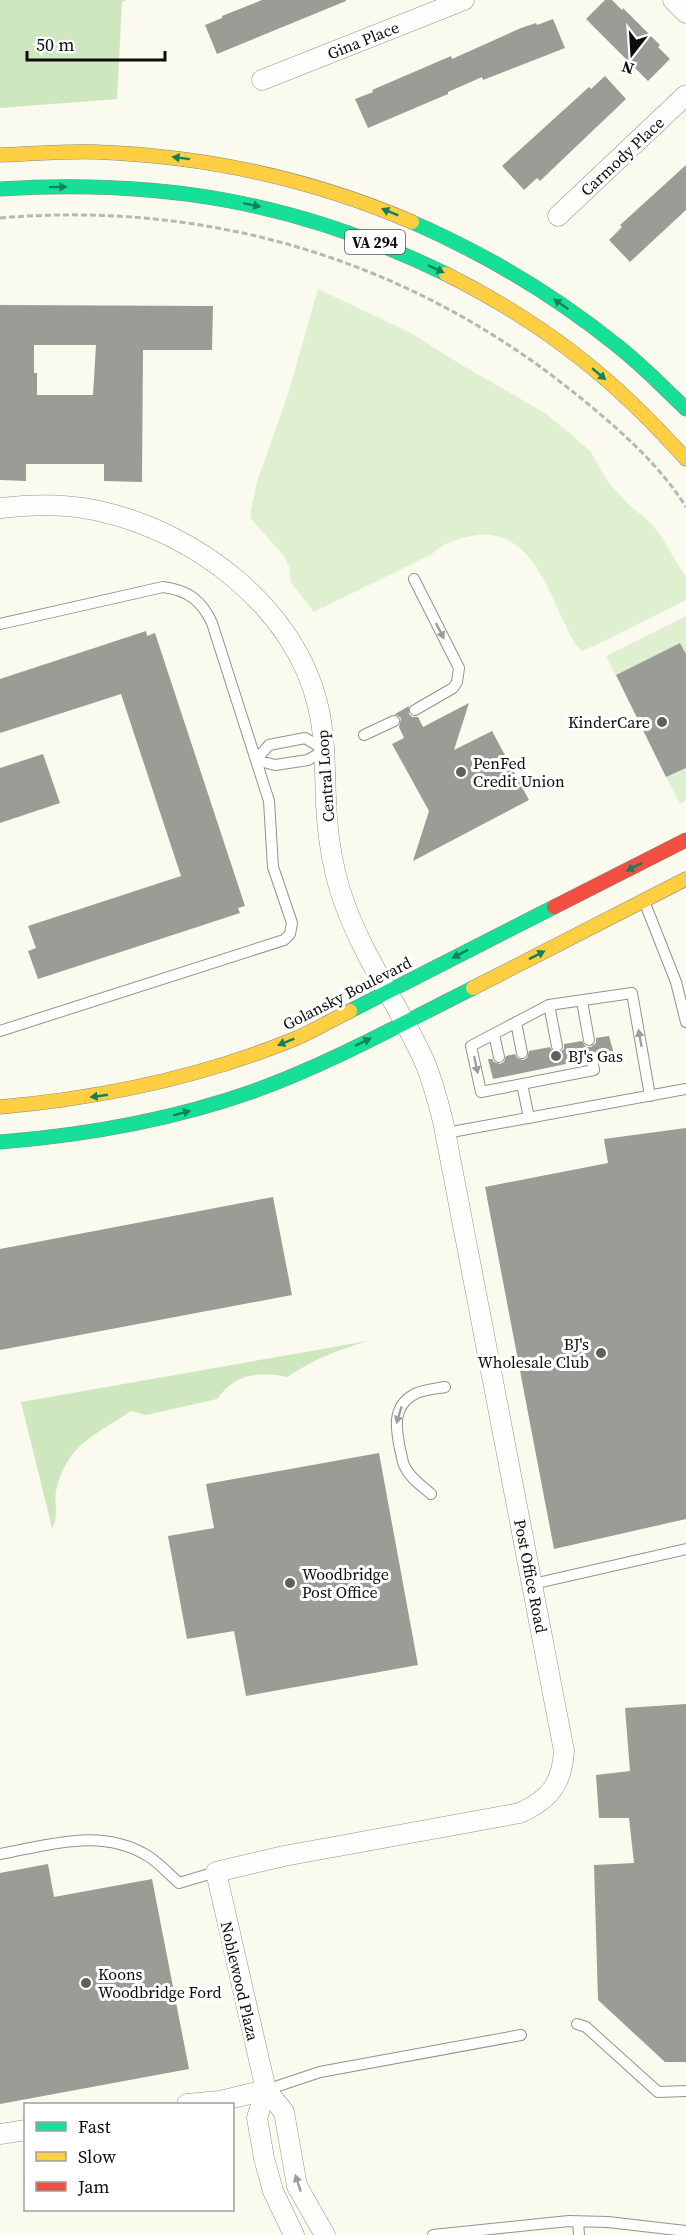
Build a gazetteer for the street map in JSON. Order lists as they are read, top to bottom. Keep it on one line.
{"streets":{"main road":["VA 294","Golansky Boulevard"],"street":["Gina Place","Carmody Place","Central Loop","Post Office Road","Noblewood Plaza"]},"crossings":[["Central Loop","Golansky Boulevard"],["Central Loop","Post Office Road"],["Post Office Road","Noblewood Plaza"]],"places":["KinderCare","PenFed Credit Union","BJ's Gas","BJ's Wholesale Club","Woodbridge Post Office","Koons Woodbridge Ford"],"legend":["Fast","Slow","Jam"],"scale_bar":"50 m","north":"bottom"}
